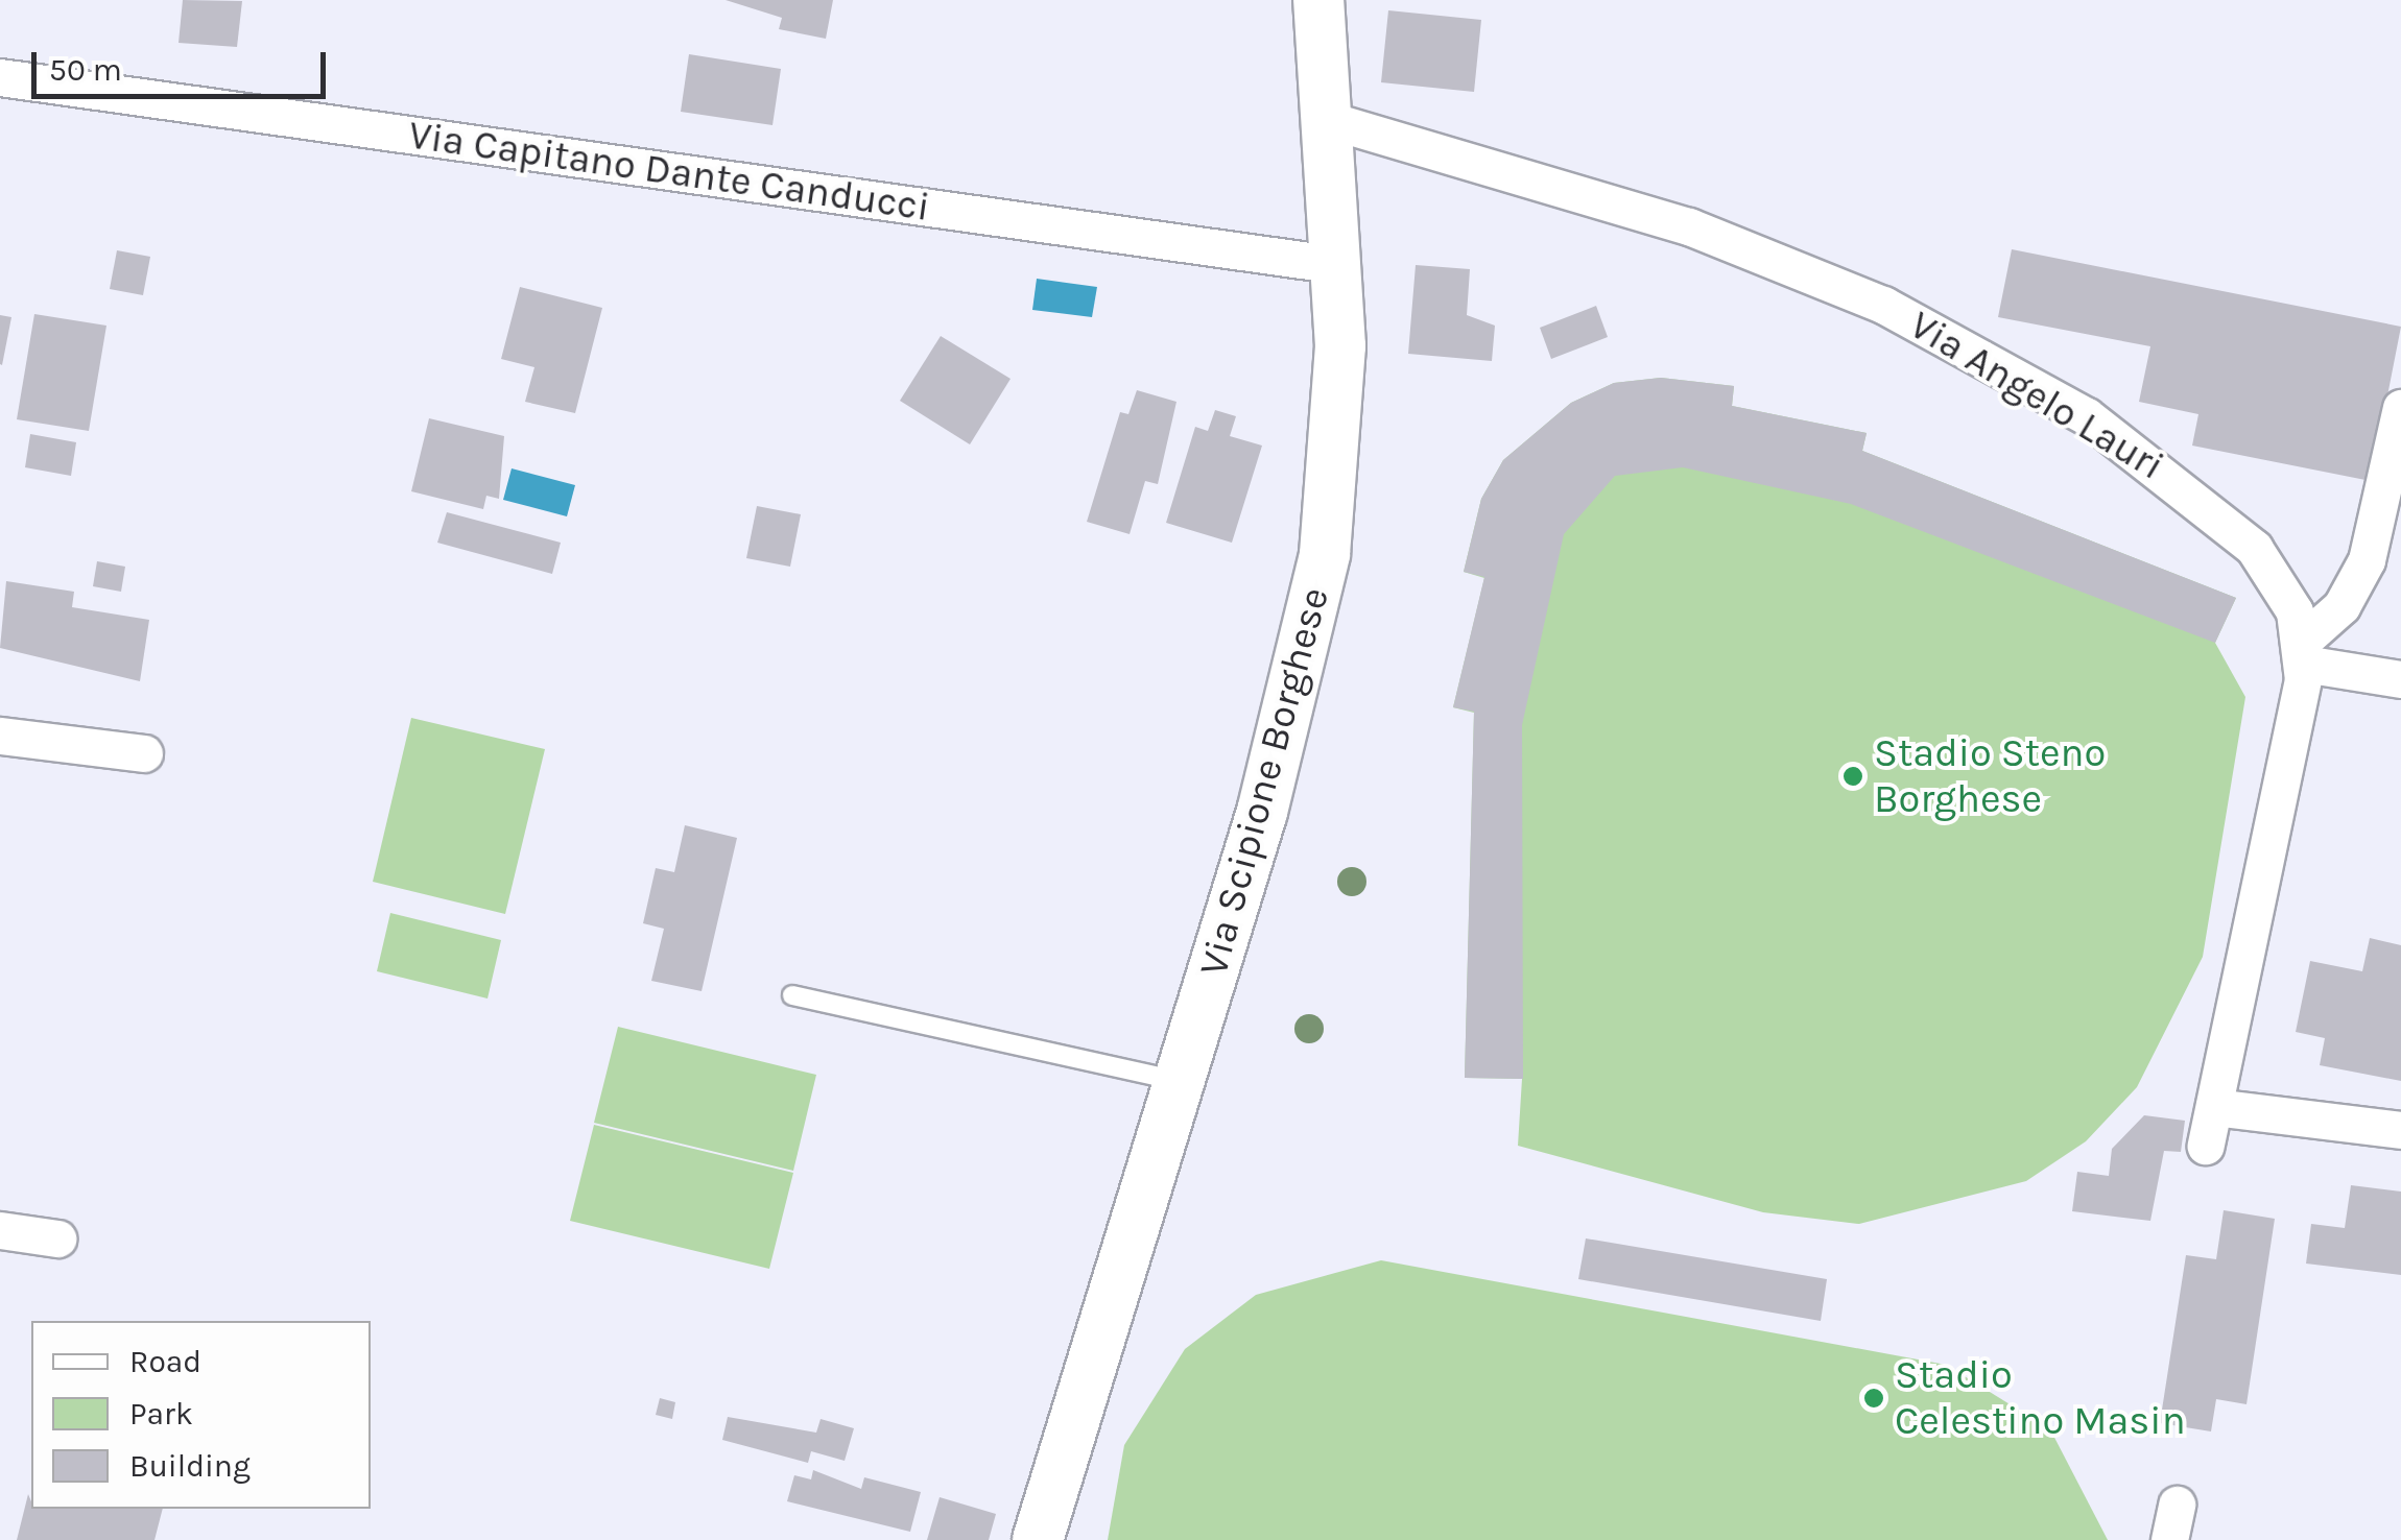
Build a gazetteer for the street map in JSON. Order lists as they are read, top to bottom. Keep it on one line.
{"streets":{"main road":["Via Scipione Borghese"],"street":["Via Capitano Dante Canducci","Via Angelo Lauri"]},"crossings":[["Via Capitano Dante Canducci","Via Scipione Borghese"],["Via Angelo Lauri","Via Scipione Borghese"]],"places":["Stadio Steno Borghese","Stadio Celestino Masin"],"legend":["Road","Park","Building"],"scale_bar":"50 m"}
